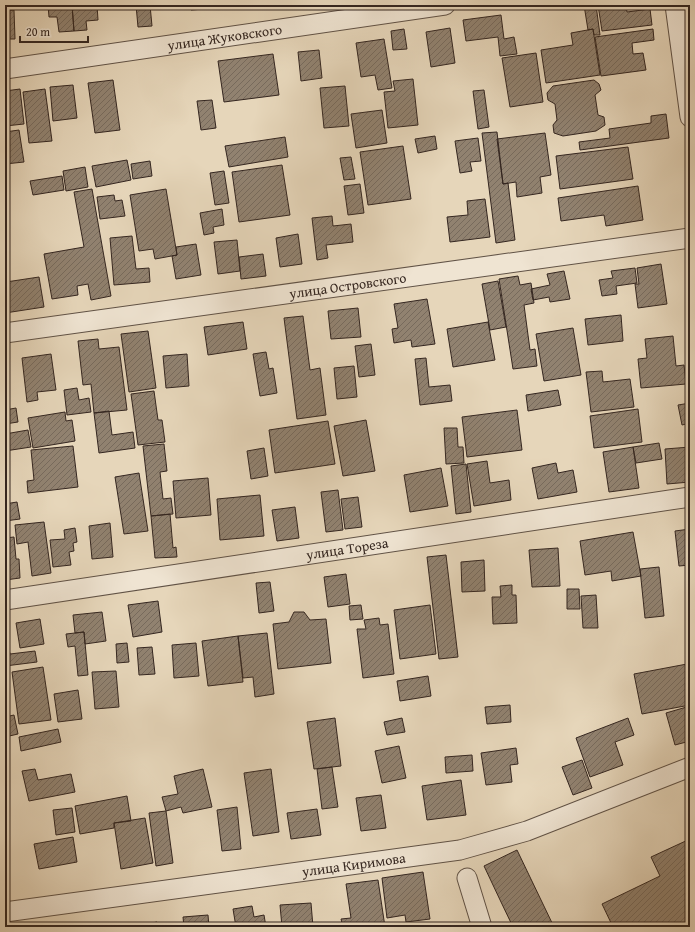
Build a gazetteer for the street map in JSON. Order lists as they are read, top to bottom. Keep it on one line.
{"streets":{"street":["улица Жуковского","улица Островского","улица Тореза","улица Киримова"]},"scale_bar":"20 m"}
